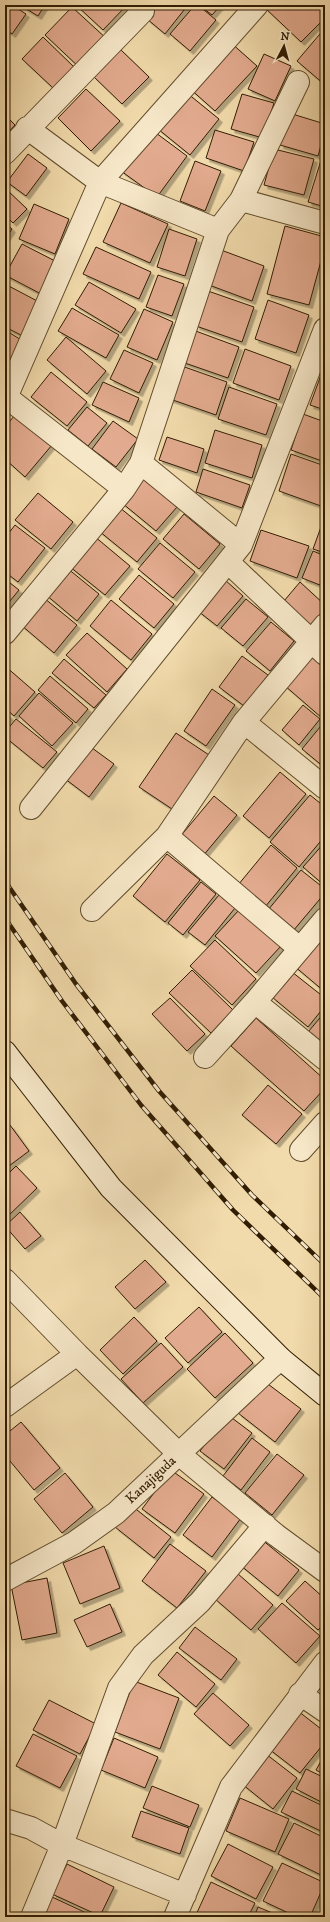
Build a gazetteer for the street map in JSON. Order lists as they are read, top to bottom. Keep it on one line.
{"streets":{"street":["Kanajiguda"]},"north":"top"}
